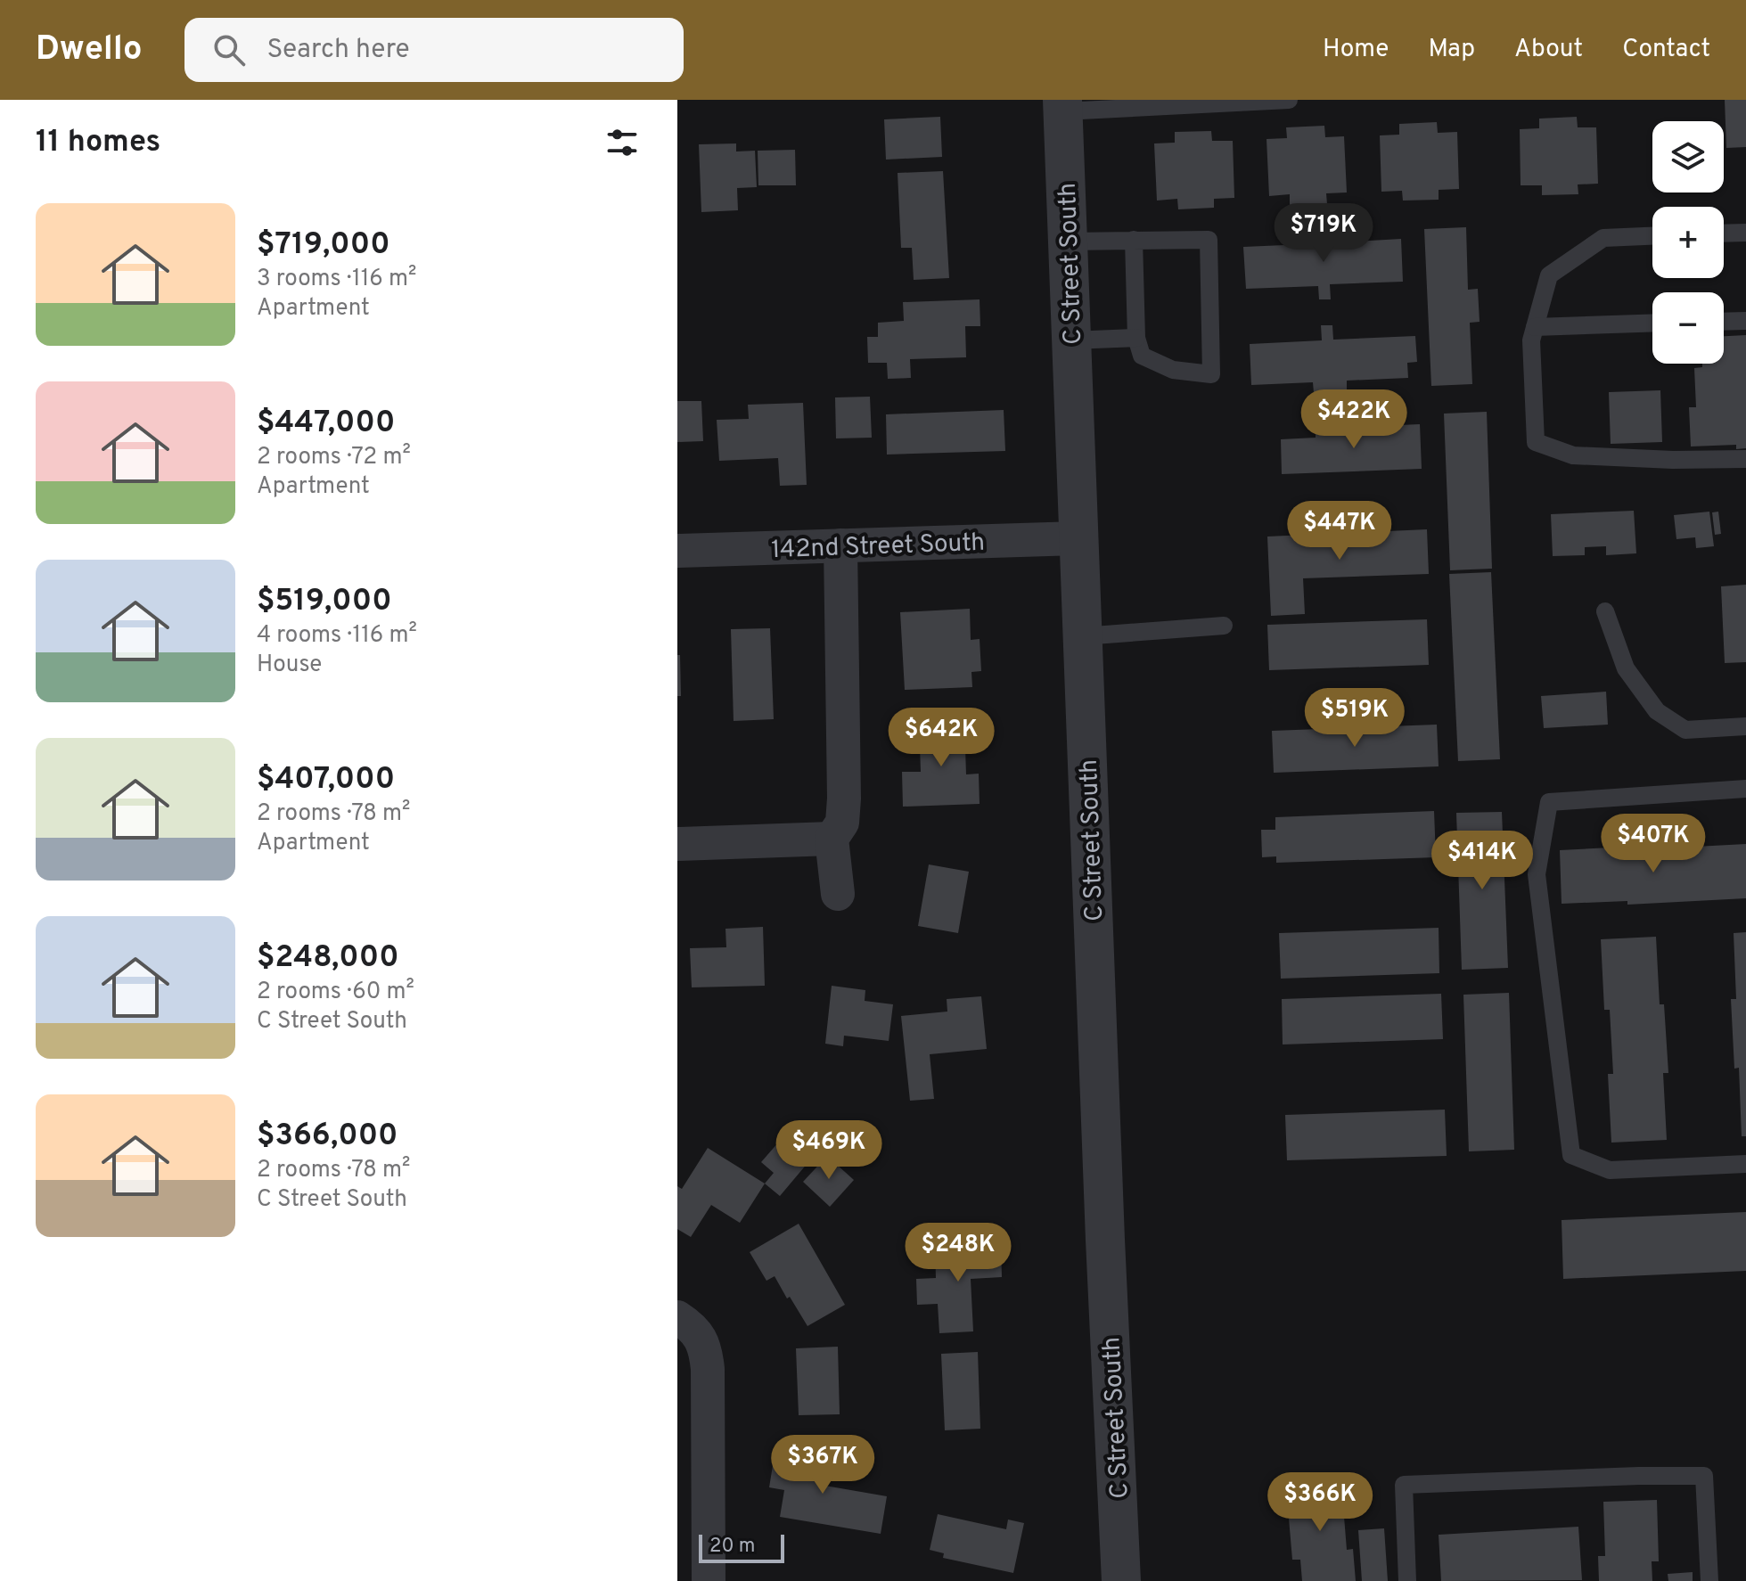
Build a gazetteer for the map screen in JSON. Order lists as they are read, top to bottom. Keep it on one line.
{"streets":{"street":["C Street South","142nd Street South"]},"crossings":[["C Street South","142nd Street South"]],"scale_bar":"20 m","page":{"header":"Dwello","search":"Search here","nav":["Home","Map","About","Contact"],"heading":"11 homes","map_buttons":["+","−"],"list":[{"name":"$719,000","note":"3 rooms · 116 m² · Apartment"},{"name":"$447,000","note":"2 rooms · 72 m² · Apartment"},{"name":"$519,000","note":"4 rooms · 116 m² · House"},{"name":"$407,000","note":"2 rooms · 78 m² · Apartment"},{"name":"$248,000","note":"2 rooms · 60 m² · C Street South"},{"name":"$366,000","note":"2 rooms · 78 m² · C Street South"}],"price":["$719K","$422K","$447K","$519K","$642K","$407K","$414K","$469K","$248K","$367K","$366K"],"scale":"20 m"}}
